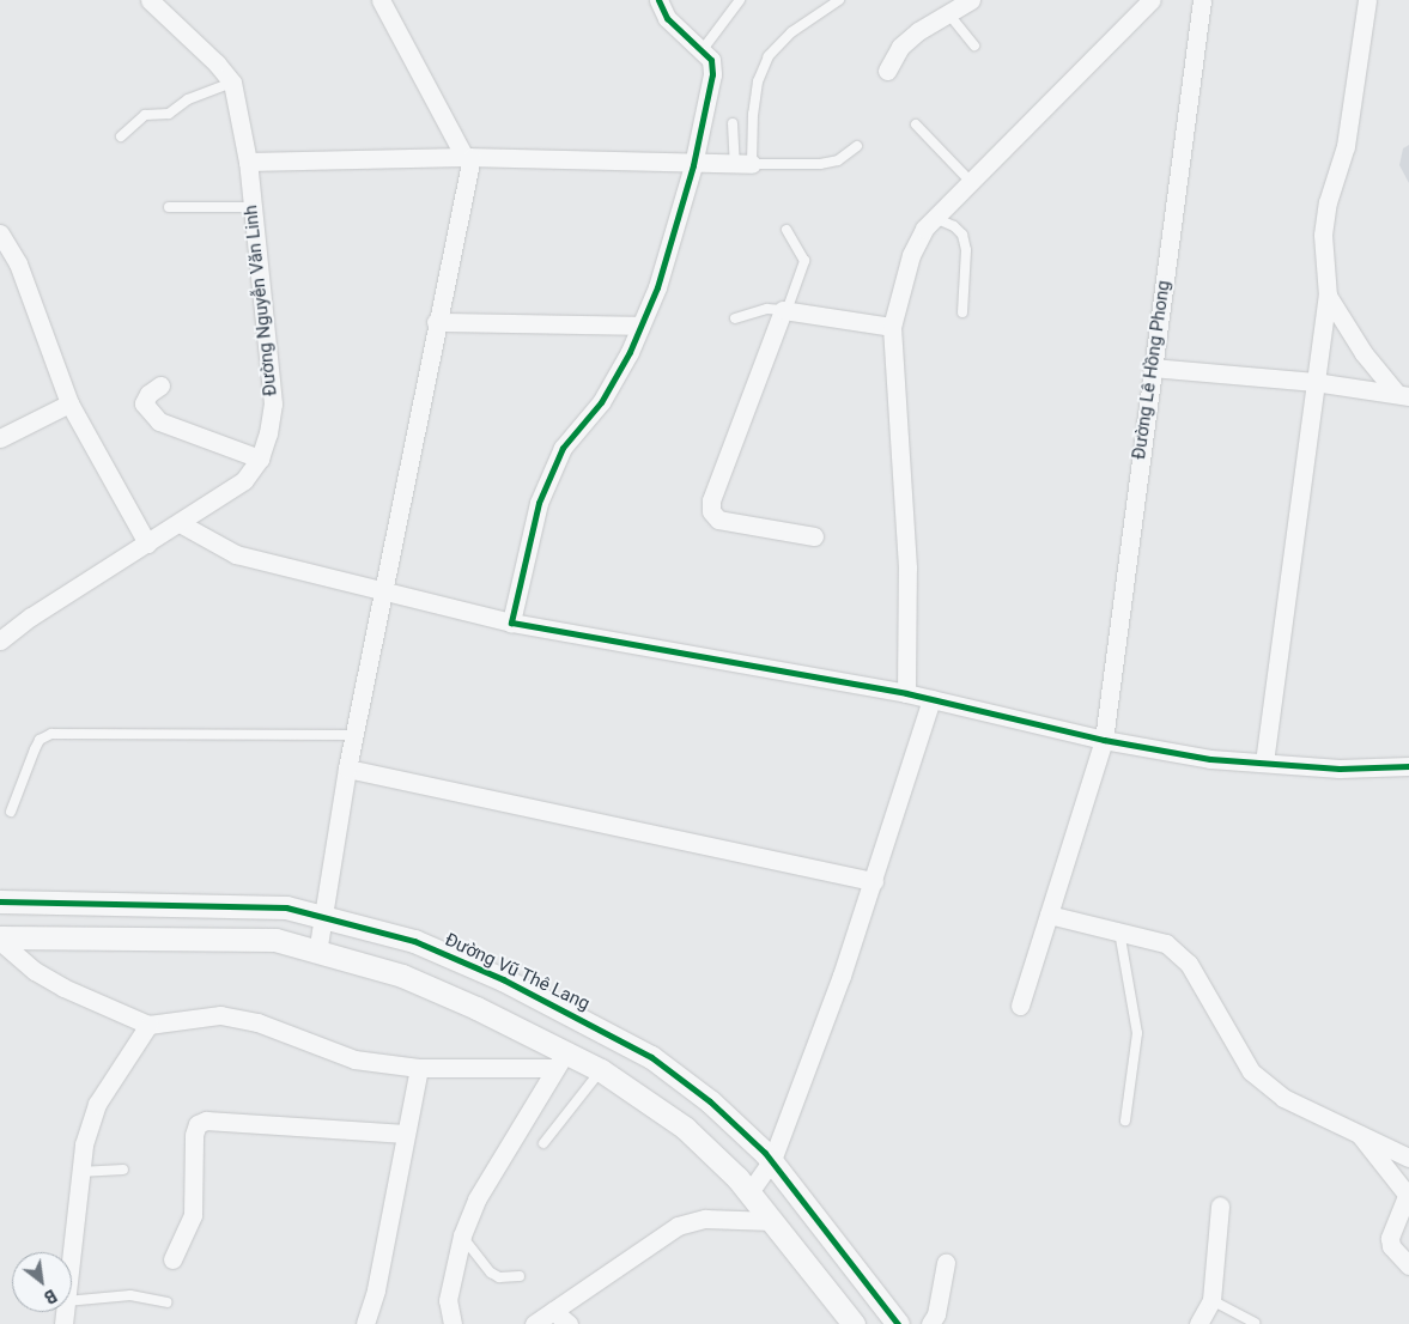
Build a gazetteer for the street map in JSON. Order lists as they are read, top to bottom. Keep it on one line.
{"streets":{"street":["Đường Nguyễn Văn Linh","Đường Lê Hồng Phong","Đường Vũ Thê Lang"]},"north":"bottom right"}
